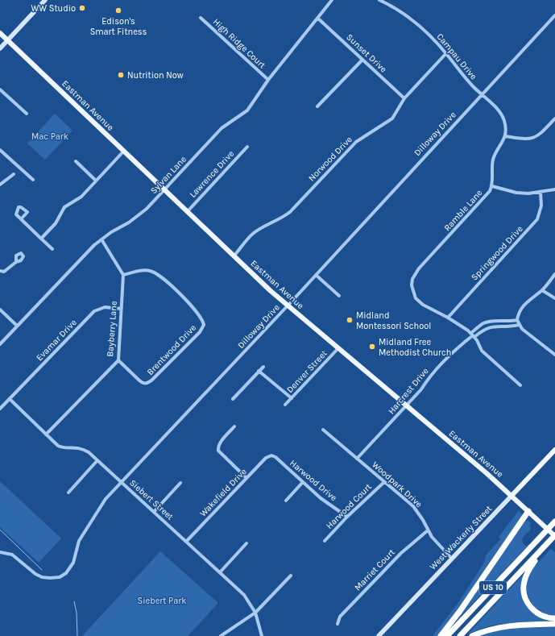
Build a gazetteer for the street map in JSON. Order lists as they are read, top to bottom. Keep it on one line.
{"streets":{"highway":["US 10"],"main road":["Eastman Avenue","West Wackerly Street"],"street":["High Ridge Court","Sunset Drive","Campau Drive","Dilloway Drive","Norwood Drive","Lawrence Drive","Sylvan Lane","Ramble Lane","Springwood Drive","Bayberry Lane","Evamar Drive","Brentwood Drive","Denver Street","Harcrest Drive","Harwood Drive","Woodpark Drive","Wakefield Drive","Siebert Street","Harwood Court","Marriet Court"]},"crossings":[["High Ridge Court","Sylvan Lane"],["Sunset Drive","Norwood Drive"],["Sunset Drive","Sylvan Lane"],["Campau Drive","Dilloway Drive"],["Campau Drive","Norwood Drive"],["Campau Drive","Ramble Lane"],["Eastman Avenue","Dilloway Drive"],["Eastman Avenue","Norwood Drive"],["Eastman Avenue","Lawrence Drive"],["Eastman Avenue","Sylvan Lane"],["Eastman Avenue","Denver Street"],["Eastman Avenue","Harcrest Drive"],["Eastman Avenue","West Wackerly Street"],["Eastman Avenue","US 10"],["Dilloway Drive","Siebert Street"],["Ramble Lane","Springwood Drive"],["Bayberry Lane","Evamar Drive"],["Bayberry Lane","Brentwood Drive"],["Bayberry Lane","Siebert Street"],["Evamar Drive","Siebert Street"],["Harcrest Drive","Woodpark Drive"],["Harwood Drive","Wakefield Drive"],["Harwood Drive","Harwood Court"],["Woodpark Drive","Harwood Court"],["Woodpark Drive","West Wackerly Street"],["Woodpark Drive","Marriet Court"],["Wakefield Drive","Siebert Street"]],"parks":["Mac Park","Siebert Park"],"places":["WW Studio","Edison's Smart Fitness","Nutrition Now","Midland Montessori School","Midland Free Methodist Church"]}
